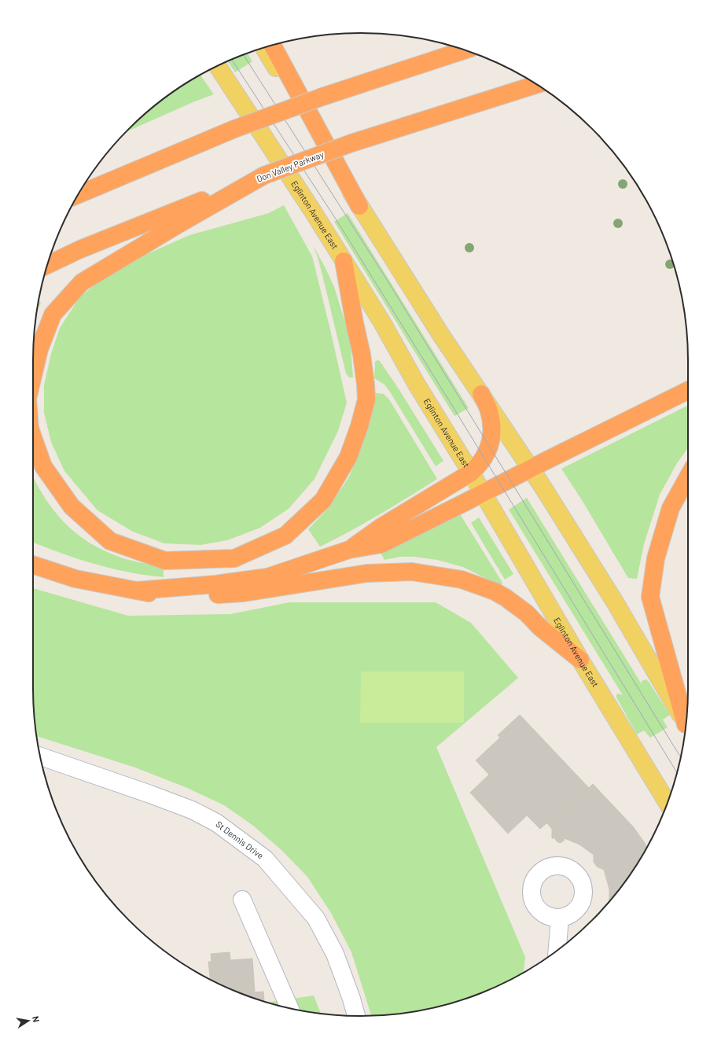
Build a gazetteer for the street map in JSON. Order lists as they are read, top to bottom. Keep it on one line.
{"streets":{"highway":["Don Valley Parkway"],"main road":["Eglinton Avenue East"],"street":["St Dennis Drive"]},"north":"right"}
